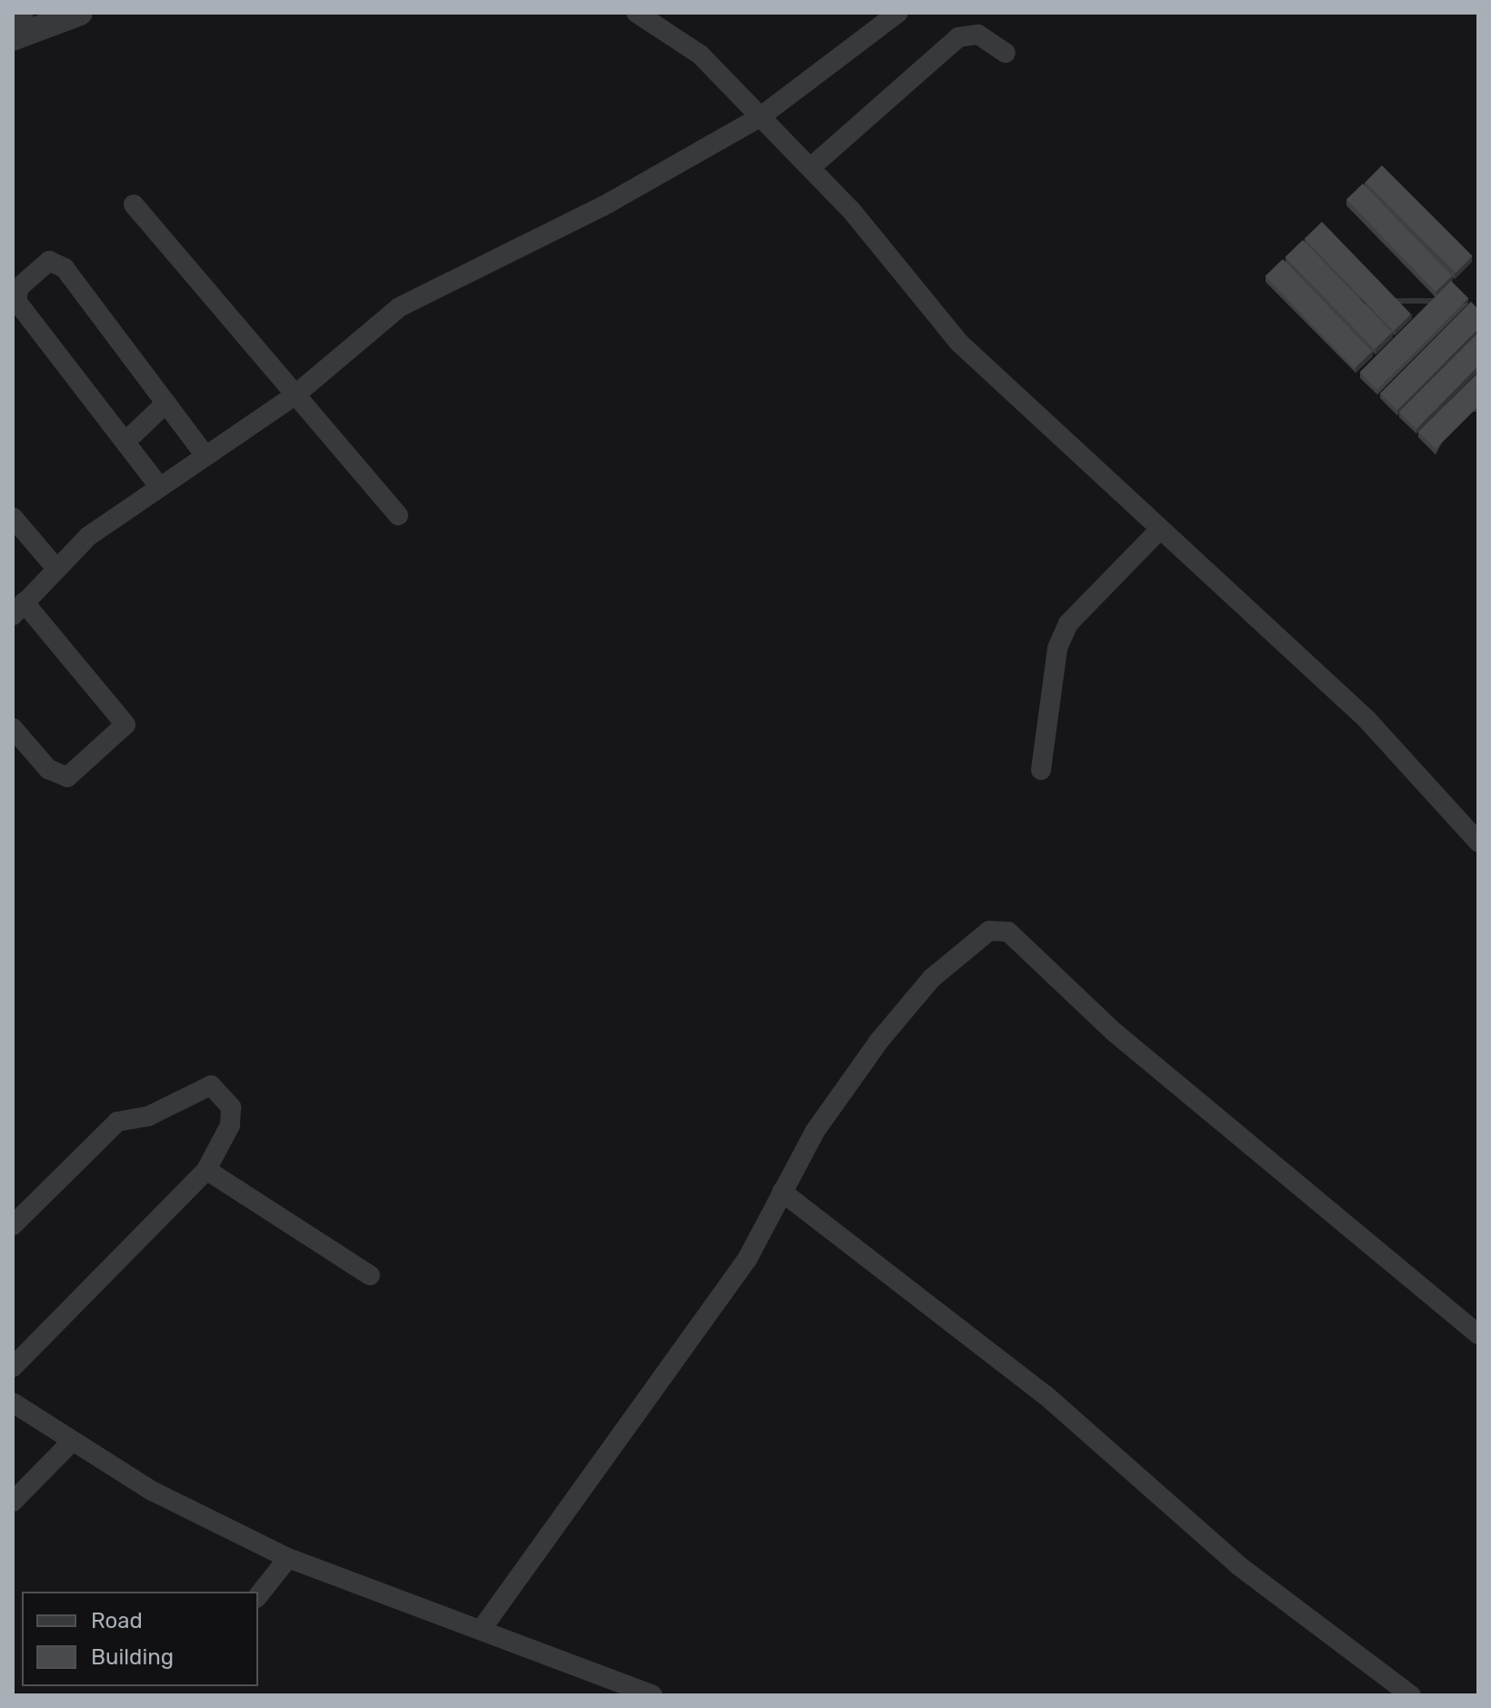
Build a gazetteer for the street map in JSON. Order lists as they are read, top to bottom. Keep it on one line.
{"legend":["Road","Building"]}
